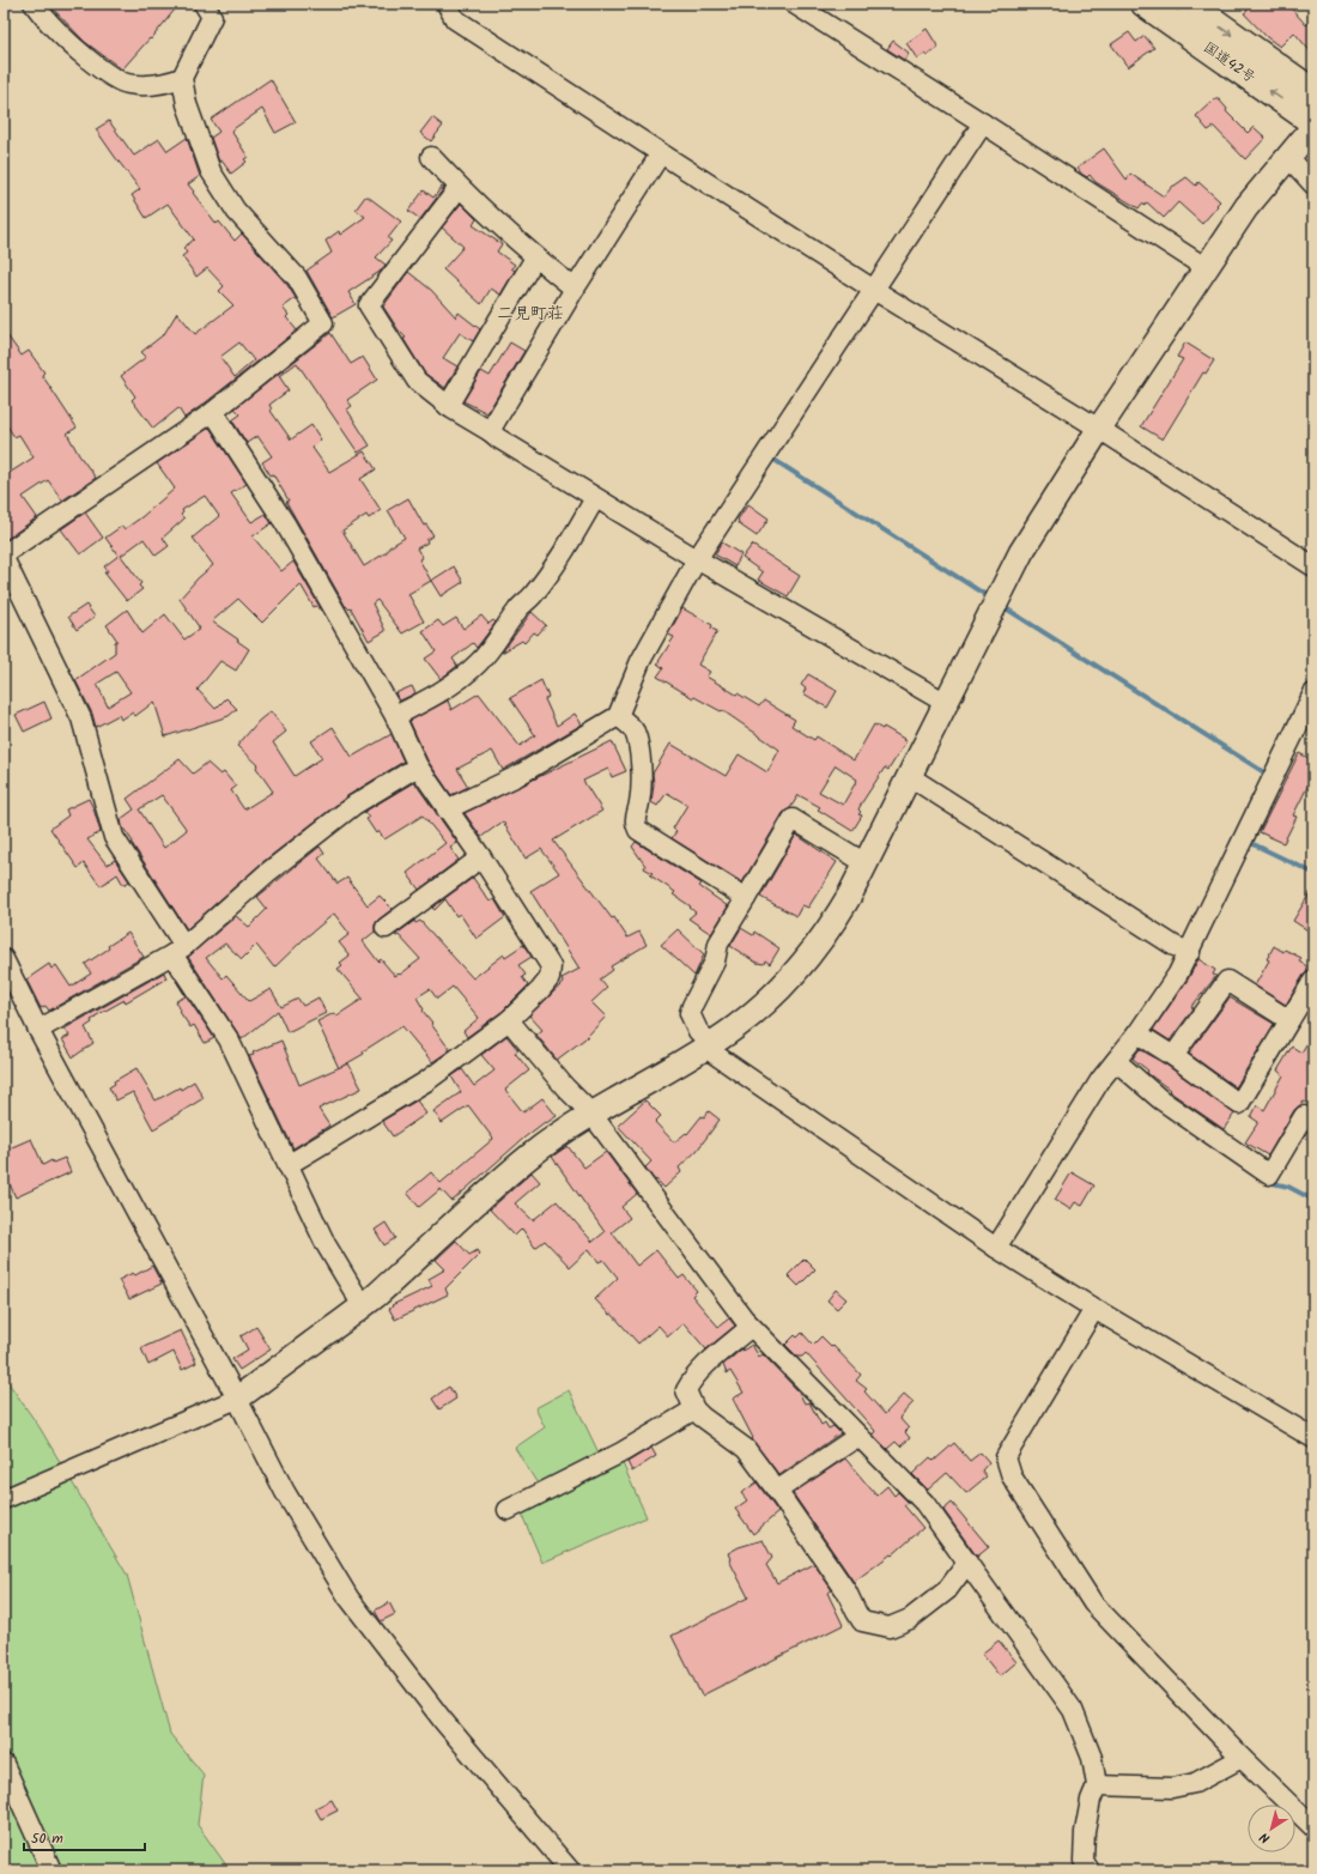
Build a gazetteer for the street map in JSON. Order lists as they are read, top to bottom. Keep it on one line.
{"streets":{"highway":["国道42号"]},"districts":["二見町荘"],"scale_bar":"50 m","north":"bottom left"}
